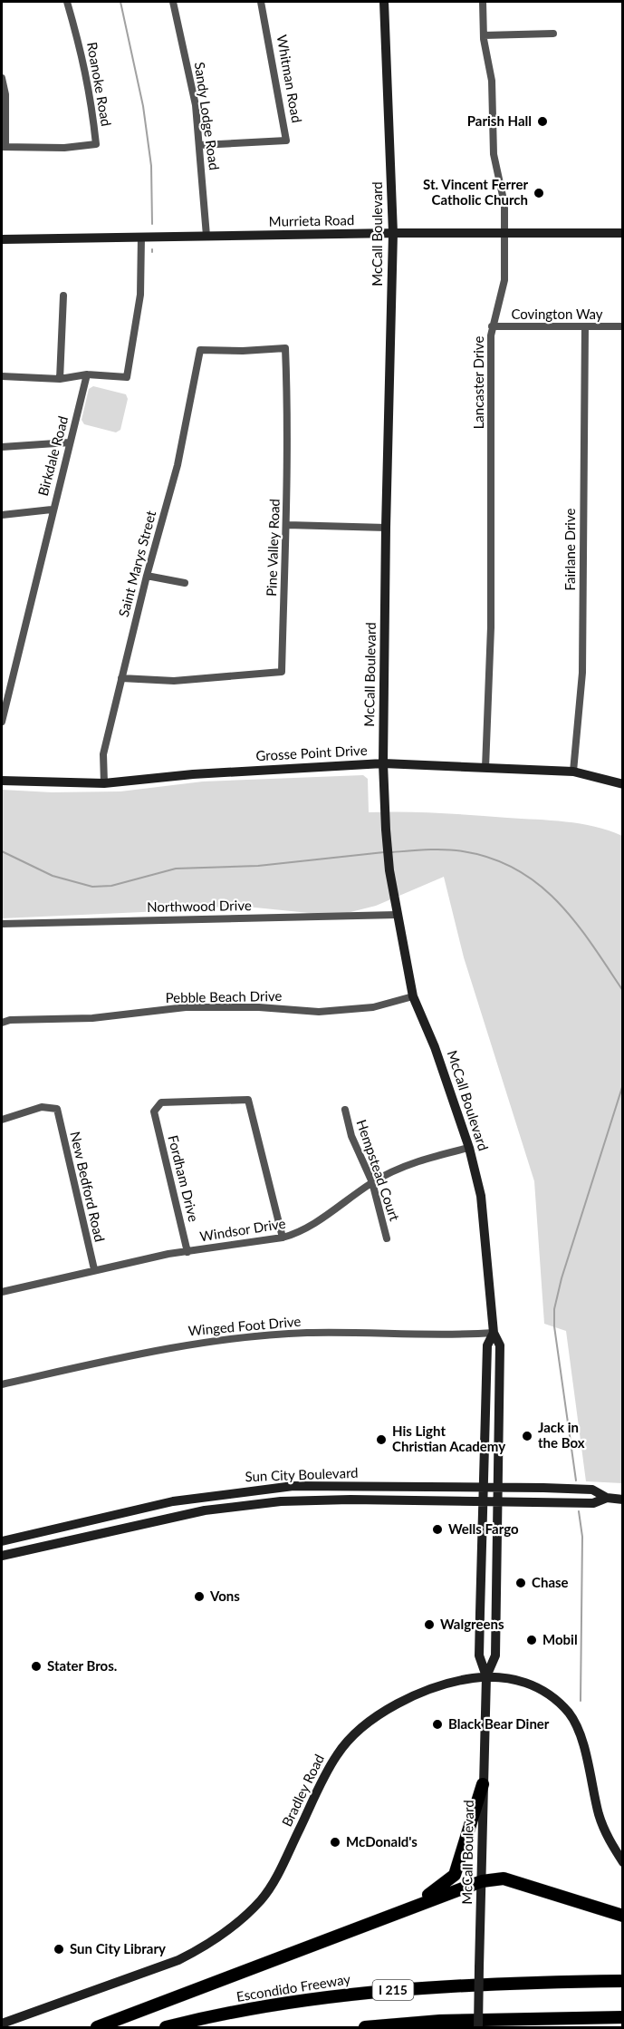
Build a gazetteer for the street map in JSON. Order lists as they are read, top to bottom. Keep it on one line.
{"streets":{"highway":["Escondido Freeway","I 215"],"street":["Whitman Road","Roanoke Road","Sandy Lodge Road","Murrieta Road","McCall Boulevard","Covington Way","Lancaster Drive","Birkdale Road","Pine Valley Road","Fairlane Drive","Saint Marys Street","Grosse Point Drive","Northwood Drive","Pebble Beach Drive","Hempstead Court","Fordham Drive","New Bedford Road","Windsor Drive","Winged Foot Drive","Sun City Boulevard","Bradley Road"]},"crossings":[["Whitman Road","Sandy Lodge Road"],["Sandy Lodge Road","Murrieta Road"],["Murrieta Road","McCall Boulevard"],["Murrieta Road","Lancaster Drive"],["McCall Boulevard","Grosse Point Drive"],["McCall Boulevard","Northwood Drive"],["McCall Boulevard","Pebble Beach Drive"],["McCall Boulevard","Windsor Drive"],["McCall Boulevard","Winged Foot Drive"],["McCall Boulevard","Sun City Boulevard"],["McCall Boulevard","Bradley Road"],["Covington Way","Lancaster Drive"],["Covington Way","Fairlane Drive"],["Lancaster Drive","Grosse Point Drive"],["Pine Valley Road","Saint Marys Street"],["Fairlane Drive","Grosse Point Drive"],["Saint Marys Street","Grosse Point Drive"],["Hempstead Court","Windsor Drive"],["Fordham Drive","Windsor Drive"],["New Bedford Road","Windsor Drive"]],"places":["Parish Hall","St. Vincent Ferrer Catholic Church","Jack in the Box","His Light Christian Academy","Wells Fargo","Chase","Vons","Walgreens","Mobil","Stater Bros.","Black Bear Diner","McDonald's","Sun City Library"]}
